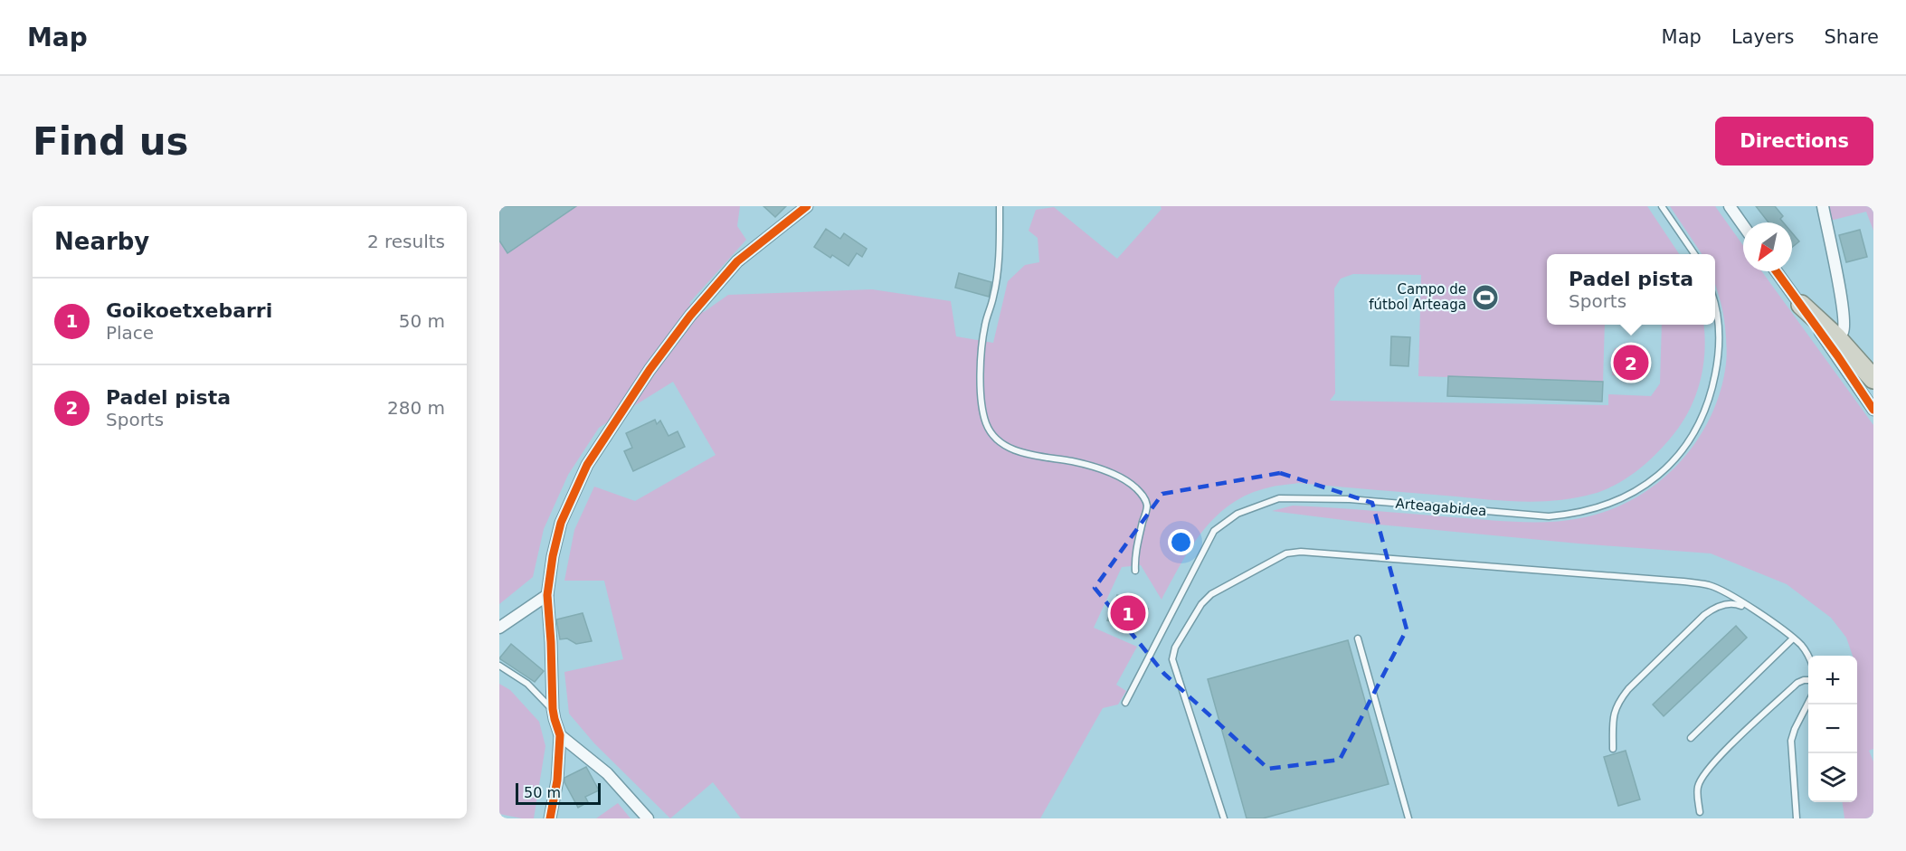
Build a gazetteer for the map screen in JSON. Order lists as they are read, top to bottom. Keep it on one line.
{"streets":{"lane":["Arteagabidea"]},"places":{"sports":["Campo de fútbol Arteaga"]},"scale_bar":"50 m","north":"bottom left","page":{"header":"Map","nav":["Map","Layers","Share"],"buttons":"Directions","title":"Find us","heading":["Nearby","2 results"],"popup":["Padel pista","Sports"],"list":[{"mark":"1","name":"Goikoetxebarri","note":"Place","value":"50 m"},{"mark":"2","name":"Padel pista","note":"Sports","value":"280 m"}],"pins":["2","1"],"map_buttons":["+","−"],"scale":"50 m"}}
